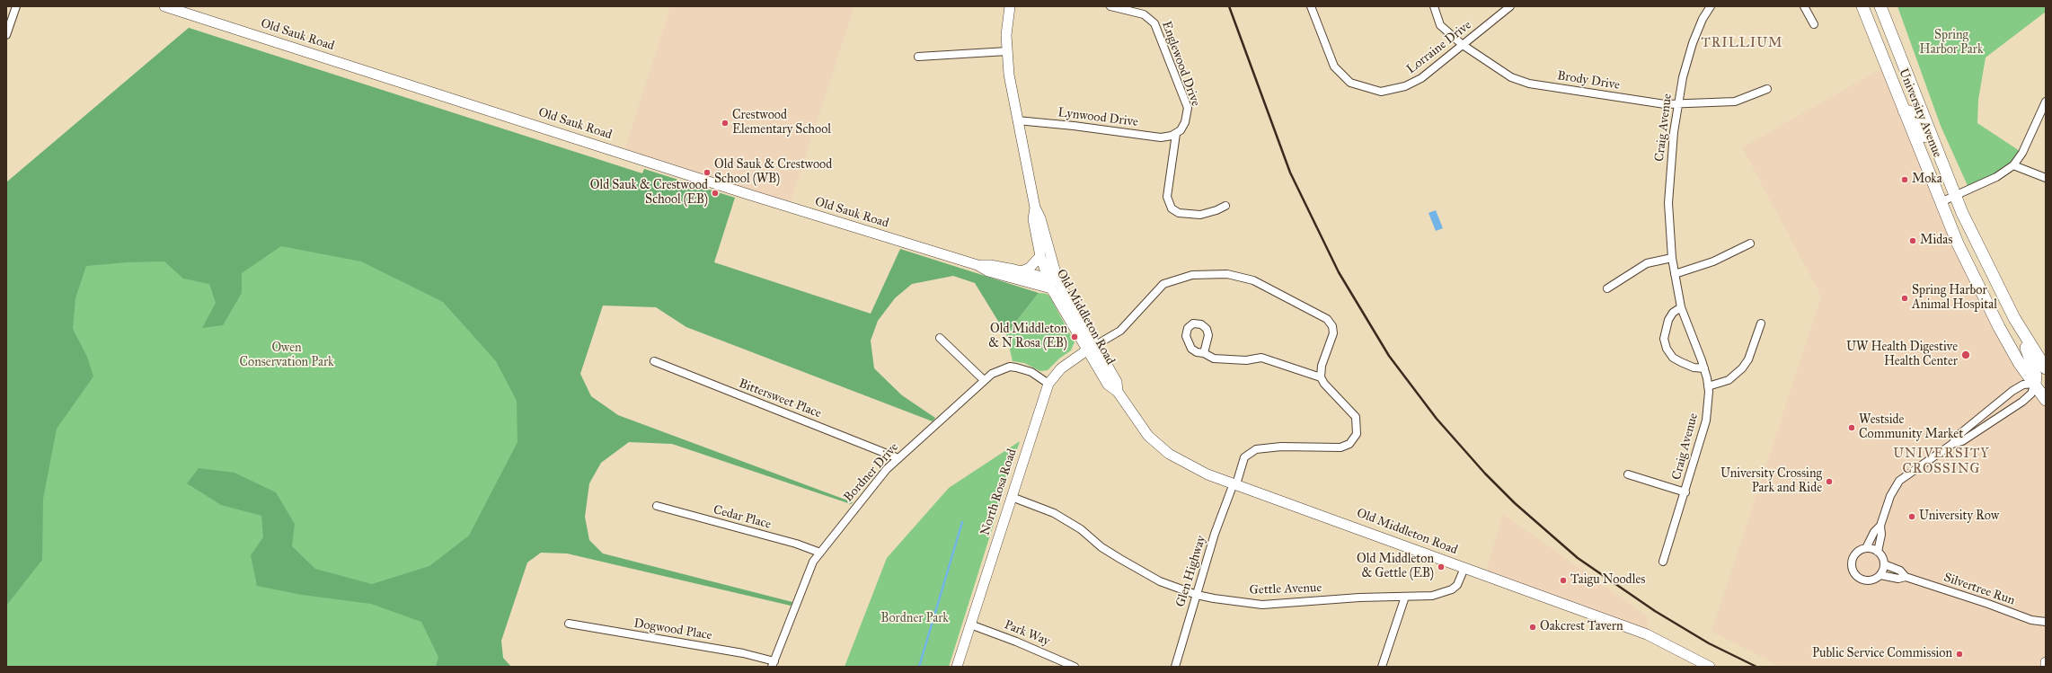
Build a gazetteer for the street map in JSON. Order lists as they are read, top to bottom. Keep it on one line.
{"streets":{"main road":["University Avenue"],"street":["Old Sauk Road","Lorraine Drive","Englewood Drive","Brody Drive","Lynwood Drive","Craig Avenue","Old Middleton Road","Bittersweet Place","Bordner Drive","North Rosa Road","Cedar Place","Glen Highway","Gettle Avenue","Silvertree Run","Dogwood Place","Park Way"]},"crossings":[["Old Sauk Road","Old Middleton Road"],["Lorraine Drive","Brody Drive"],["Englewood Drive","Lynwood Drive"],["Brody Drive","Craig Avenue"],["Lynwood Drive","Old Middleton Road"],["Old Middleton Road","North Rosa Road"],["Old Middleton Road","Glen Highway"],["Old Middleton Road","Gettle Avenue"],["Bittersweet Place","Bordner Drive"],["Bordner Drive","North Rosa Road"],["Bordner Drive","Cedar Place"],["Bordner Drive","Dogwood Place"],["North Rosa Road","Gettle Avenue"],["North Rosa Road","Park Way"],["Glen Highway","Gettle Avenue"]],"districts":["TRILLIUM","UNIVERSITY CROSSING"],"parks":["Spring Harbor Park","Owen Conservation Park","Bordner Park"],"places":["Crestwood Elementary School","Old Sauk & Crestwood School (WB)","Moka","Old Sauk & Crestwood School (EB)","Midas","Spring Harbor Animal Hospital","Old Middleton & N Rosa (EB)","UW Health Digestive Health Center","Westside Community Market","University Crossing Park and Ride","University Row","Old Middleton & Gettle (EB)","Taigu Noodles","Oakcrest Tavern","Public Service Commission"]}
